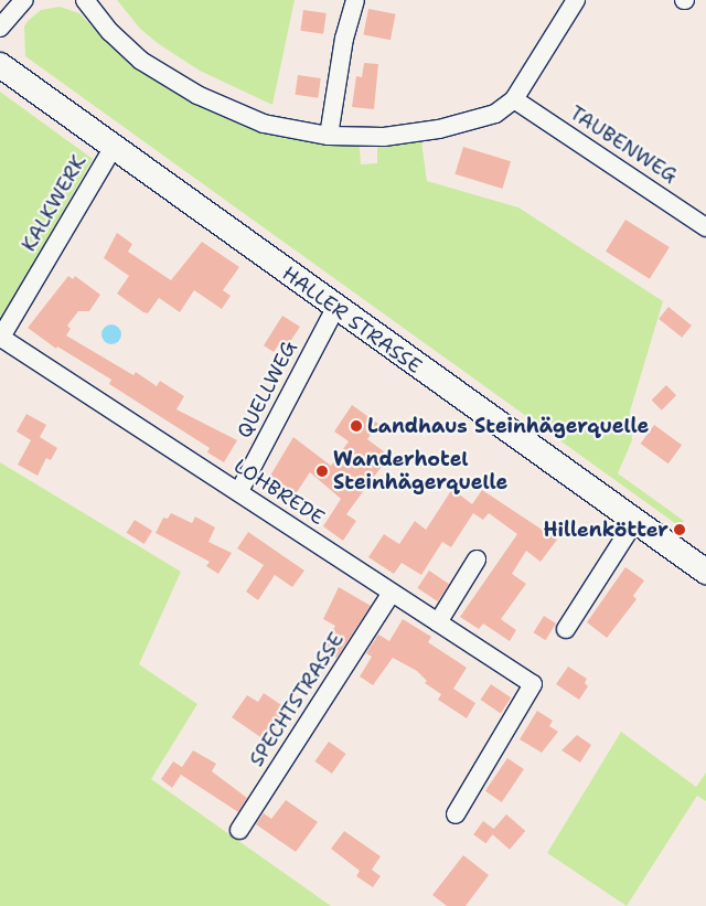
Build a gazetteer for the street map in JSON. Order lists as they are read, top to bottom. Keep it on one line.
{"streets":{"main road":["HALLER STRASSE"],"street":["TAUBENWEG","KALKWERK","QUELLWEG","LOHBREDE","SPECHTSTRASSE"]},"crossings":[["KALKWERK","HALLER STRASSE"],["KALKWERK","LOHBREDE"],["HALLER STRASSE","QUELLWEG"],["QUELLWEG","LOHBREDE"],["LOHBREDE","SPECHTSTRASSE"]],"places":["Landhaus Steinhägerquelle","Wanderhotel Steinhägerquelle","Hillenkötter"]}
